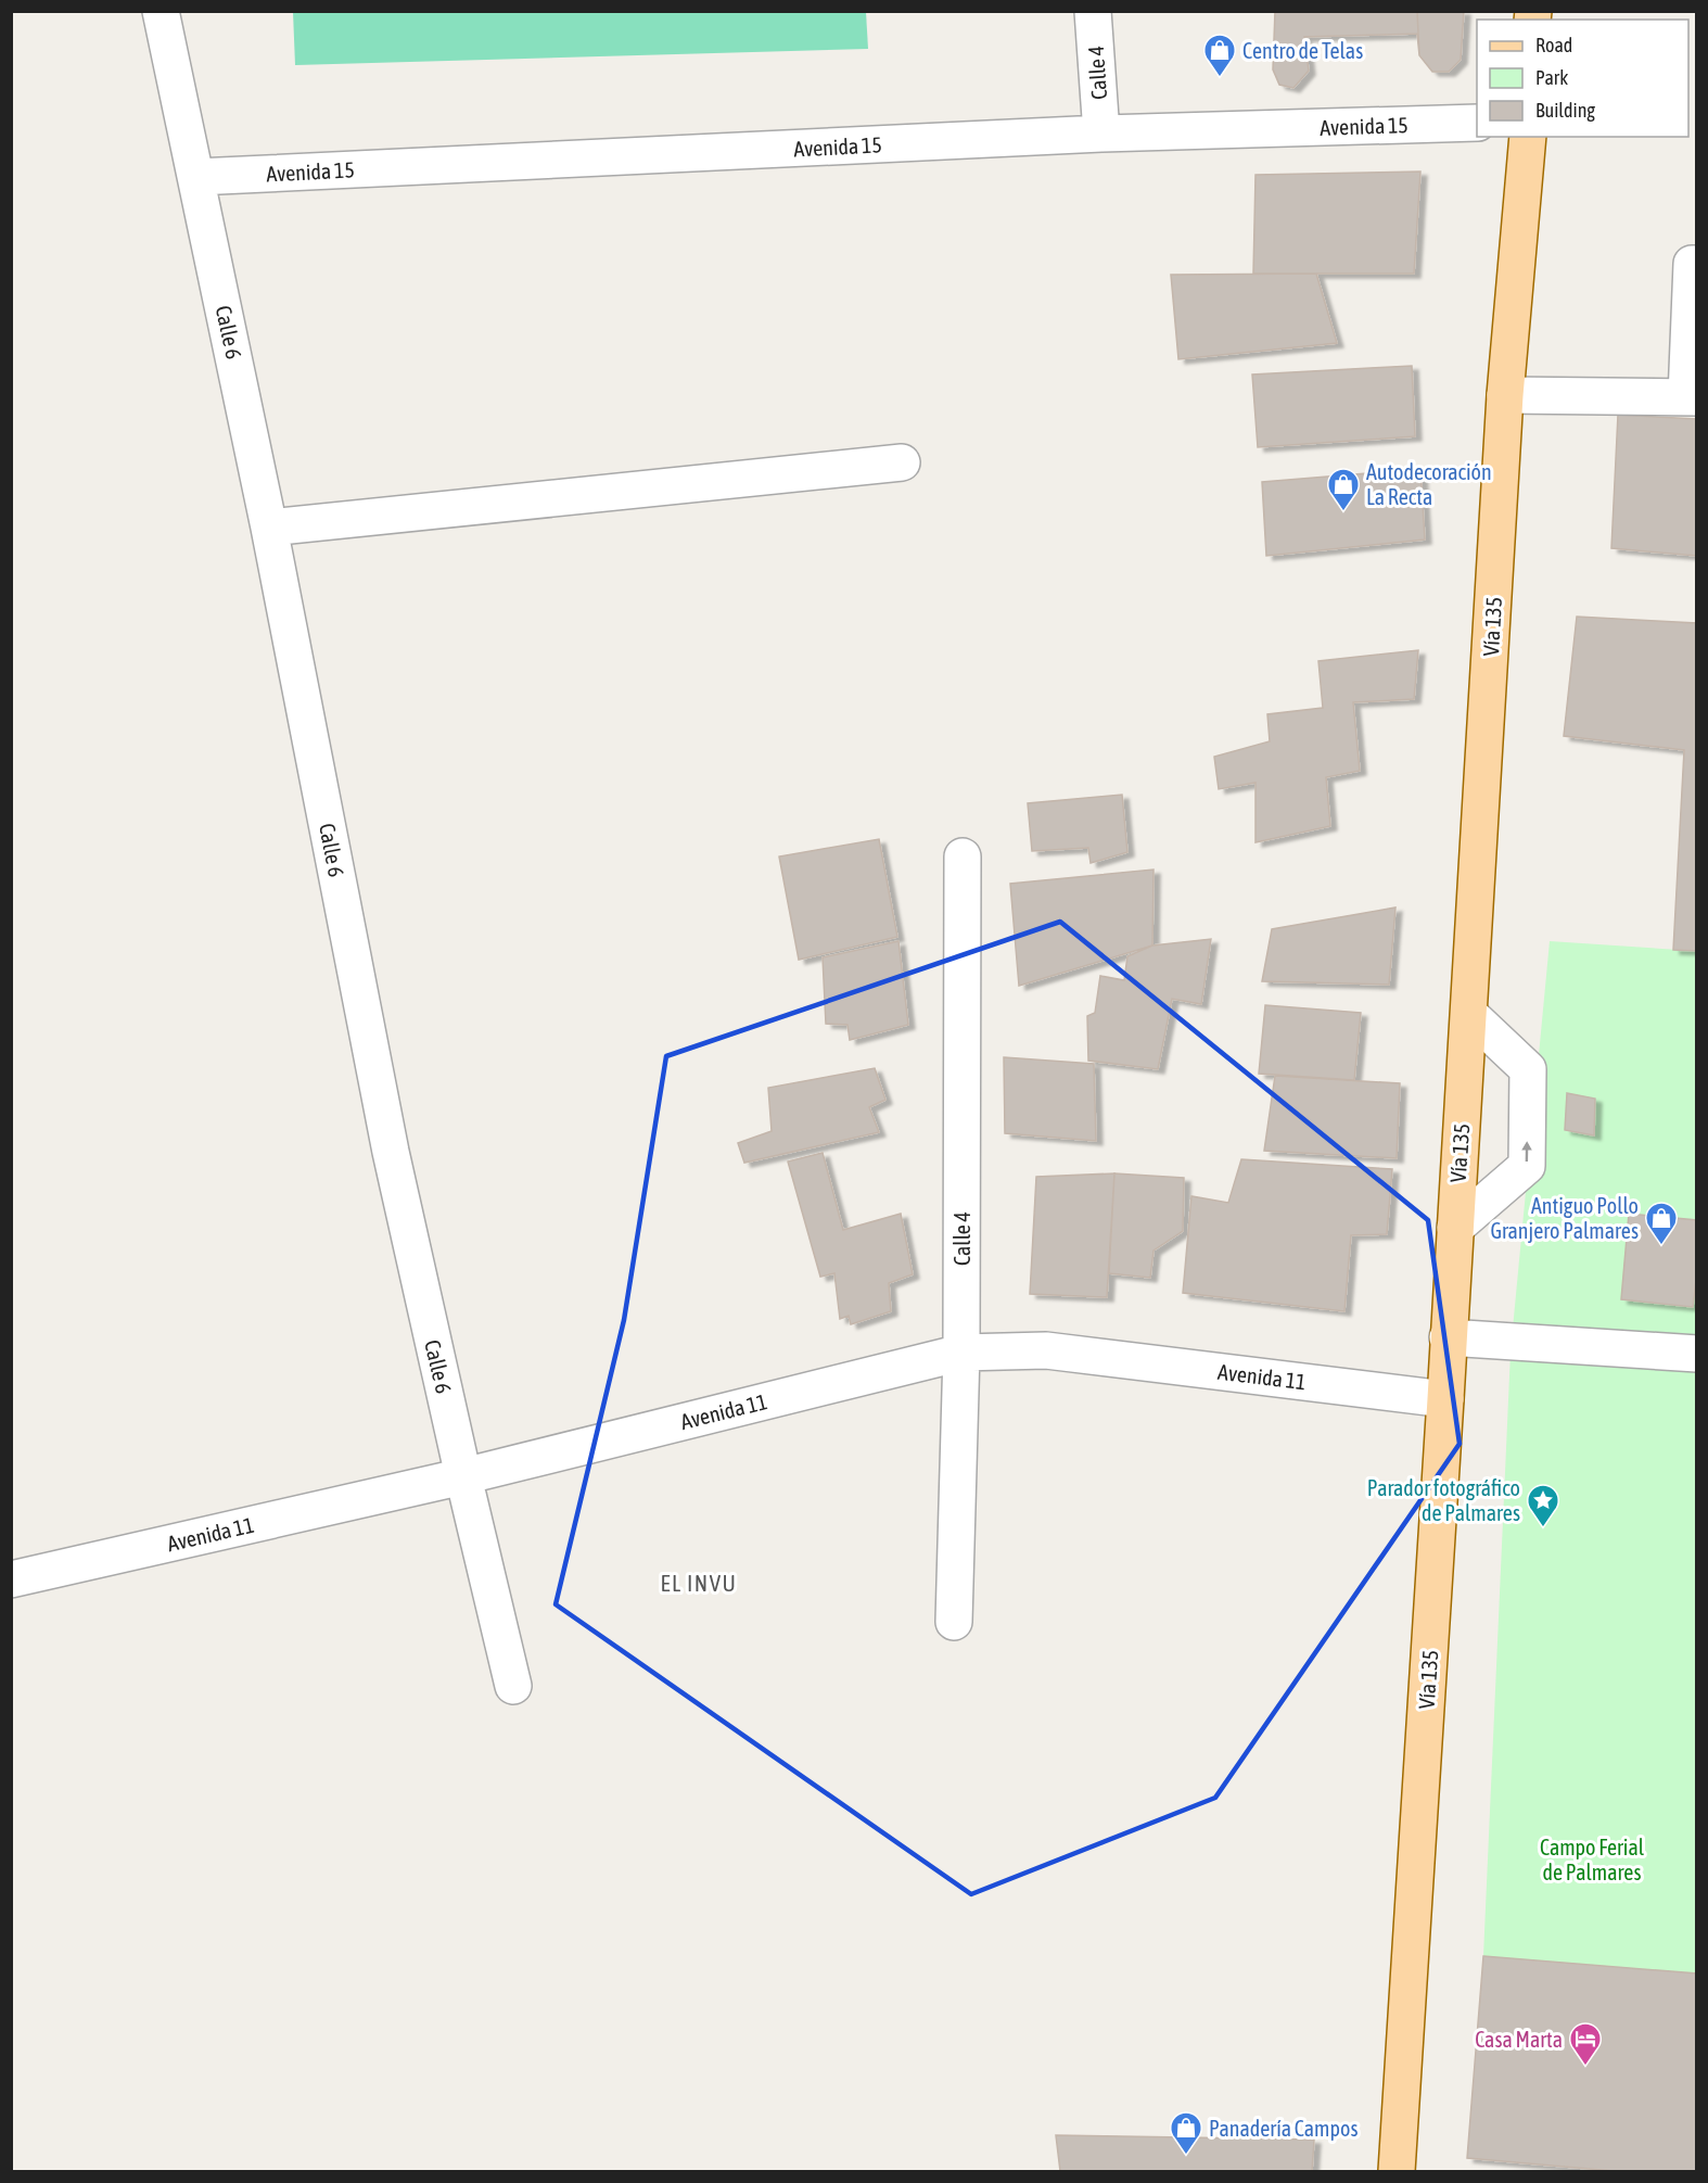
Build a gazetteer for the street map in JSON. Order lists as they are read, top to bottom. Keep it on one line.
{"streets":{"main road":["Vía 135"],"street":["Calle 4","Avenida 15","Calle 6","Avenida 11"]},"crossings":[["Calle 4","Avenida 15"],["Calle 4","Avenida 11"],["Avenida 15","Calle 6"],["Calle 6","Avenida 11"],["Vía 135","Avenida 11"]],"districts":["EL INVU"],"parks":["Campo Ferial de Palmares"],"places":{"shop":["Centro de Telas","Autodecoración La Recta","Antiguo Pollo Granjero Palmares","Panadería Campos"],"place":["Parador fotográfico de Palmares"],"hotel":["Casa Marta"]},"legend":["Road","Park","Building"]}
